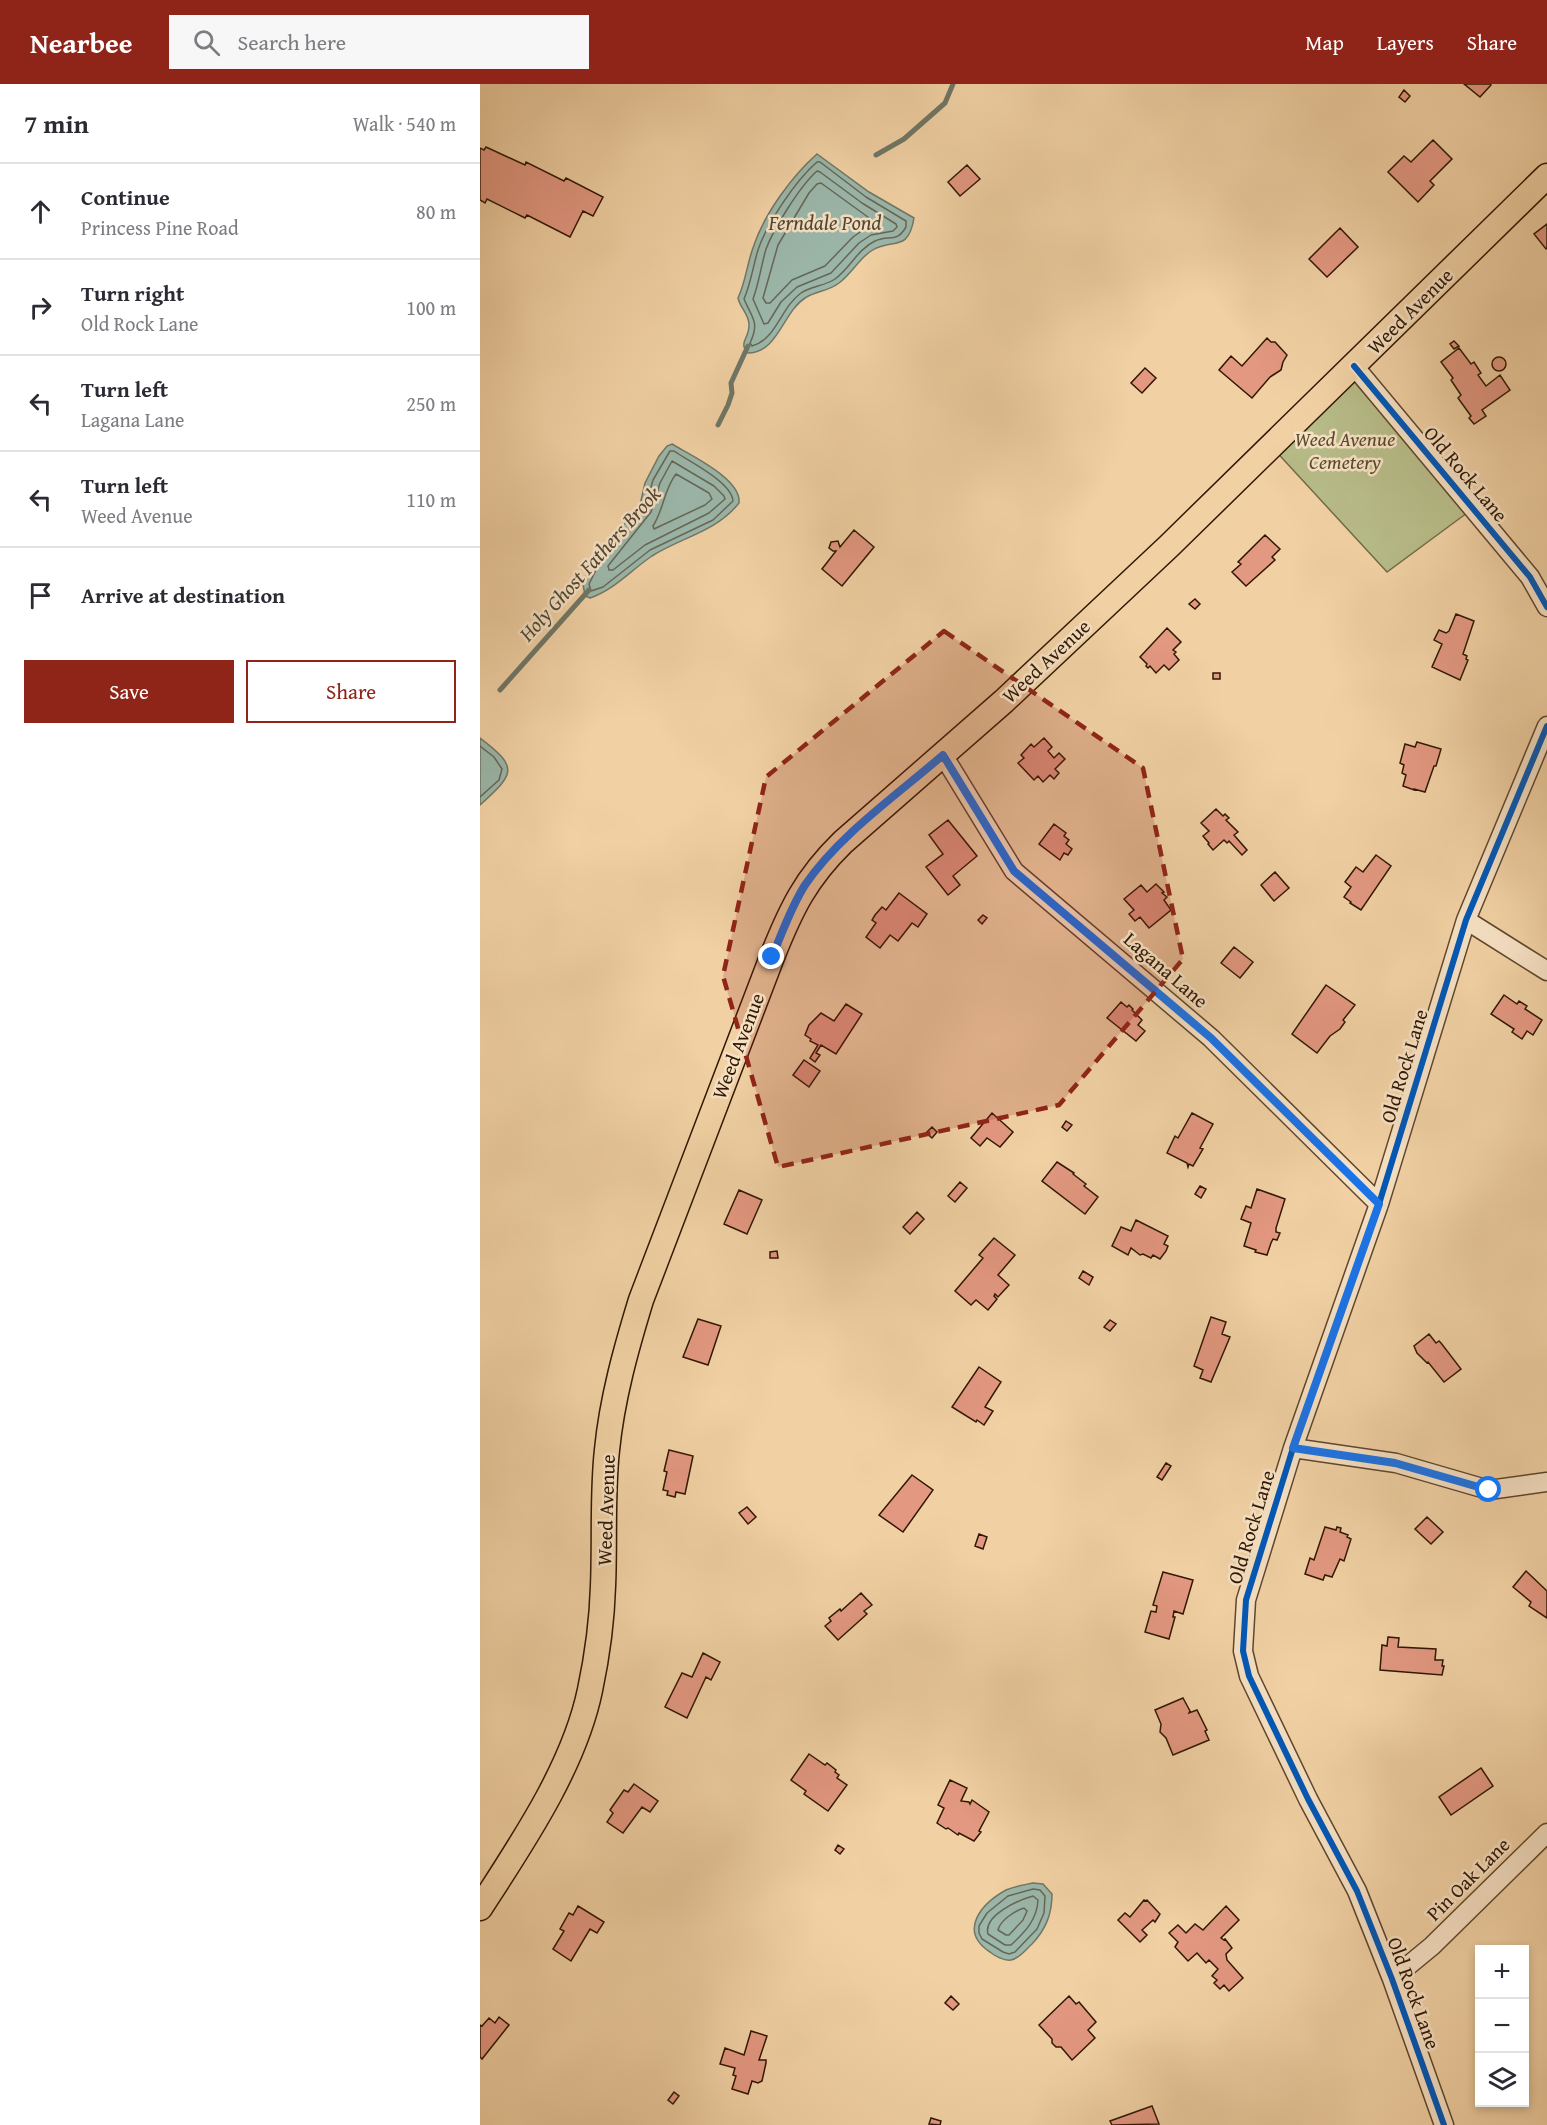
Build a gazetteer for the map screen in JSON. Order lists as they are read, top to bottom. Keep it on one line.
{"streets":{"main road":["Weed Avenue"],"street":["Old Rock Lane","Lagana Lane","Pin Oak Lane"]},"crossings":[["Weed Avenue","Old Rock Lane"],["Weed Avenue","Lagana Lane"],["Old Rock Lane","Lagana Lane"],["Old Rock Lane","Pin Oak Lane"]],"water":["Ferndale Pond","Holy Ghost Fathers Brook"],"parks":["Weed Avenue Cemetery"],"page":{"header":"Nearbee","search":"Search here","nav":["Map","Layers","Share"],"heading":["7 min","Walk · 540 m"],"list":[["Continue","Princess Pine Road","80 m"],["Turn right","Old Rock Lane","100 m"],["Turn left","Lagana Lane","250 m"],["Turn left","Weed Avenue","110 m"],"Arrive at destination"],"buttons":["Save","Share"],"map_buttons":["+","−"]}}
